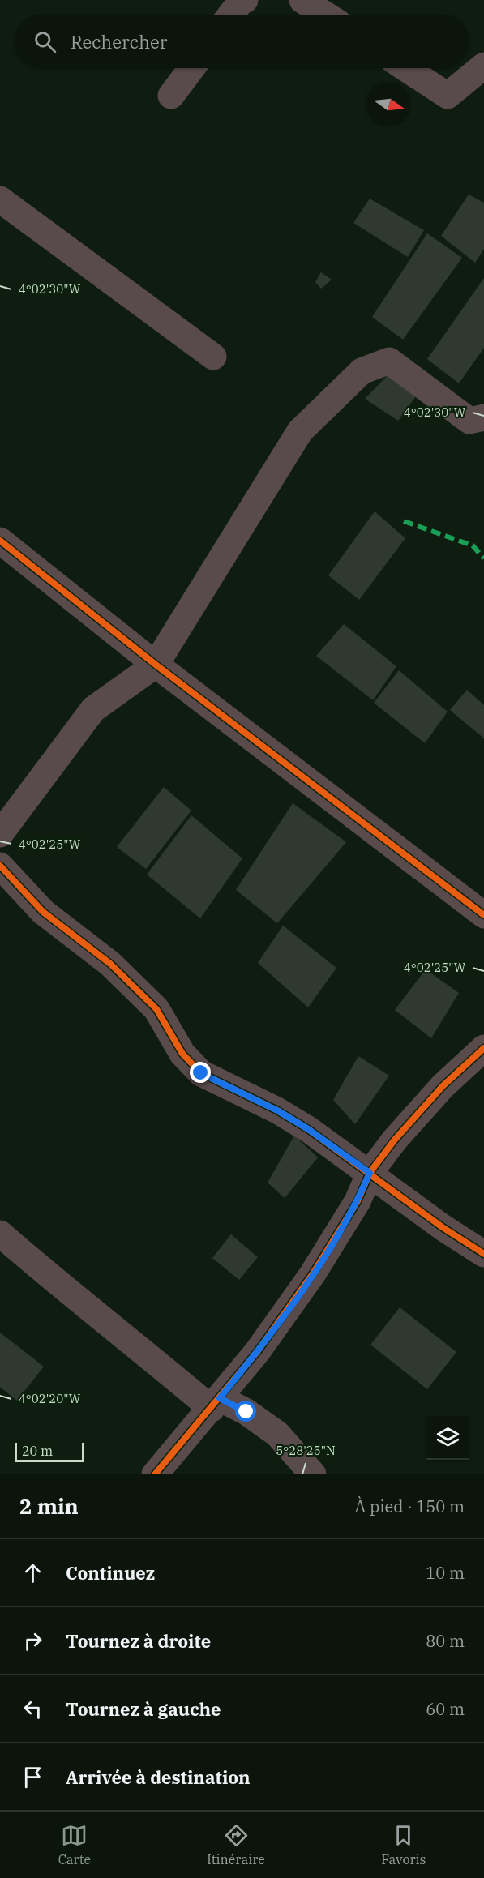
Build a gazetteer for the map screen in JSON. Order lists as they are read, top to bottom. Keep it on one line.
{"scale_bar":"20 m","north":"right","page":{"search":"Rechercher","scale":"20 m","heading":["2 min","À pied · 150 m"],"list":[["Continuez","10 m"],["Tournez à droite","80 m"],["Tournez à gauche","60 m"],"Arrivée à destination"],"nav":["Carte","Itinéraire","Favoris"]},"coordinates":["4°02'30\"W","4°02'25\"W","4°02'20\"W","5°28'25\"N"]}
